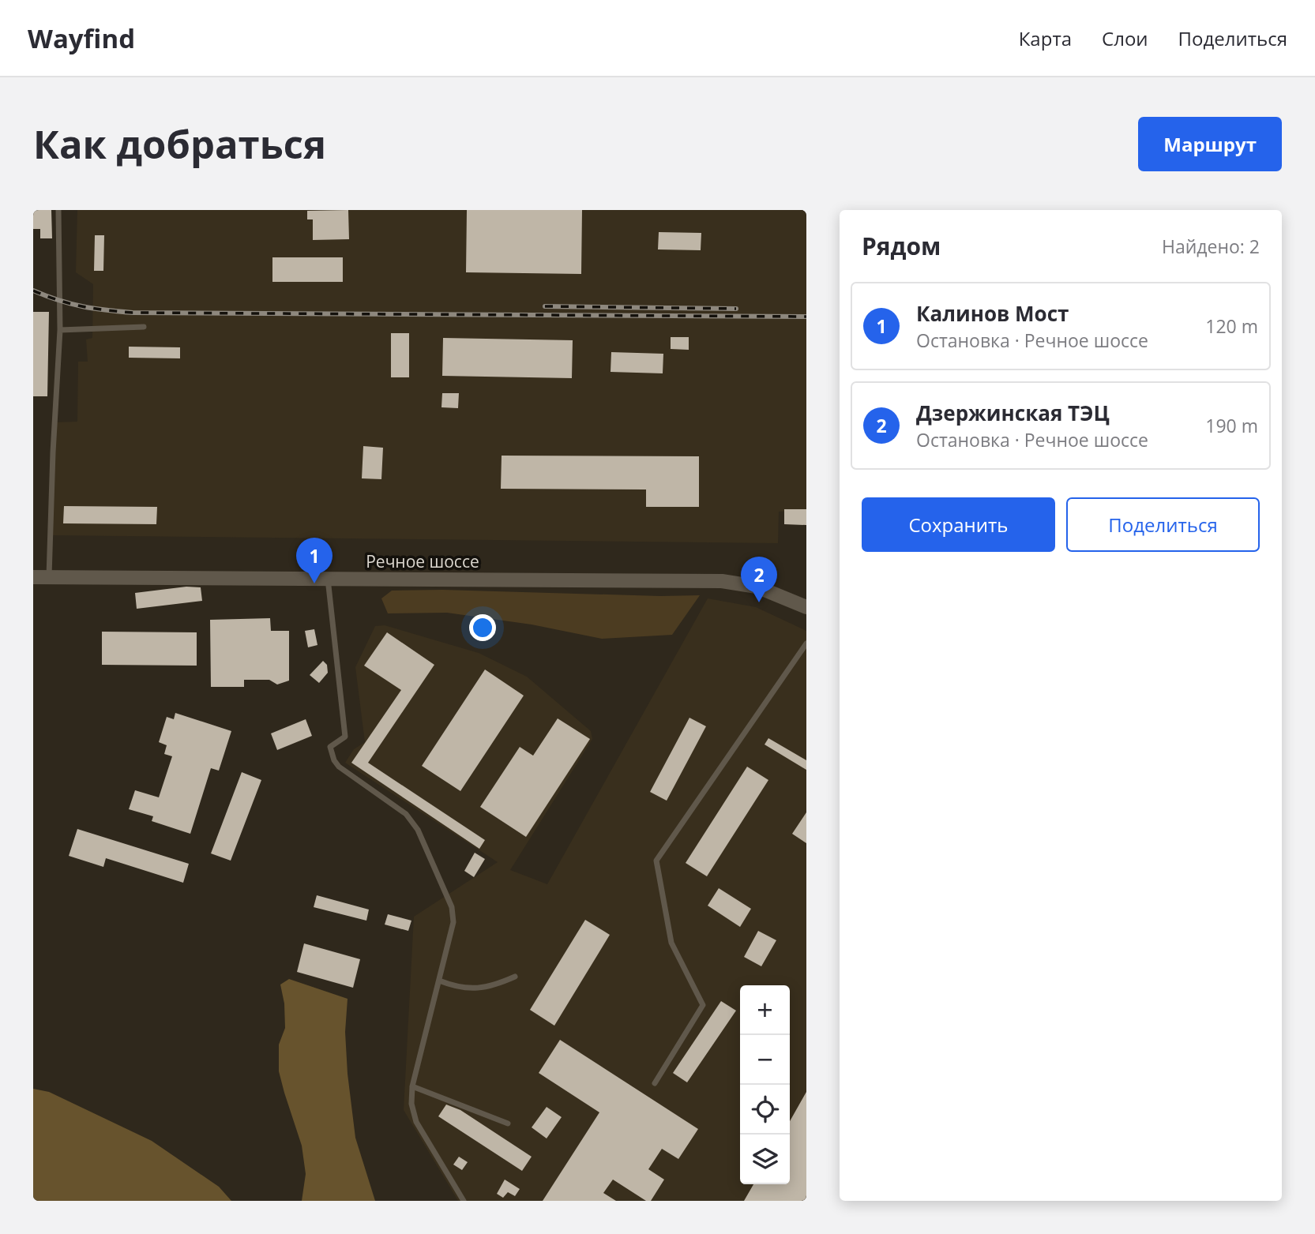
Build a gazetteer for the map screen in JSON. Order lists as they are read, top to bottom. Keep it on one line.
{"streets":{"street":["Речное шоссе"]},"page":{"header":"Wayfind","nav":["Карта","Слои","Поделиться"],"buttons":["Маршрут",["Сохранить","Поделиться"]],"title":"Как добраться","heading":["Рядом","Найдено: 2"],"list":[{"mark":"1","name":"Калинов Мост","note":"Остановка · Речное шоссе","value":"120 m"},{"mark":"2","name":"Дзержинская ТЭЦ","note":"Остановка · Речное шоссе","value":"190 m"}],"pins":["1","2"],"map_buttons":["+","−"]}}
